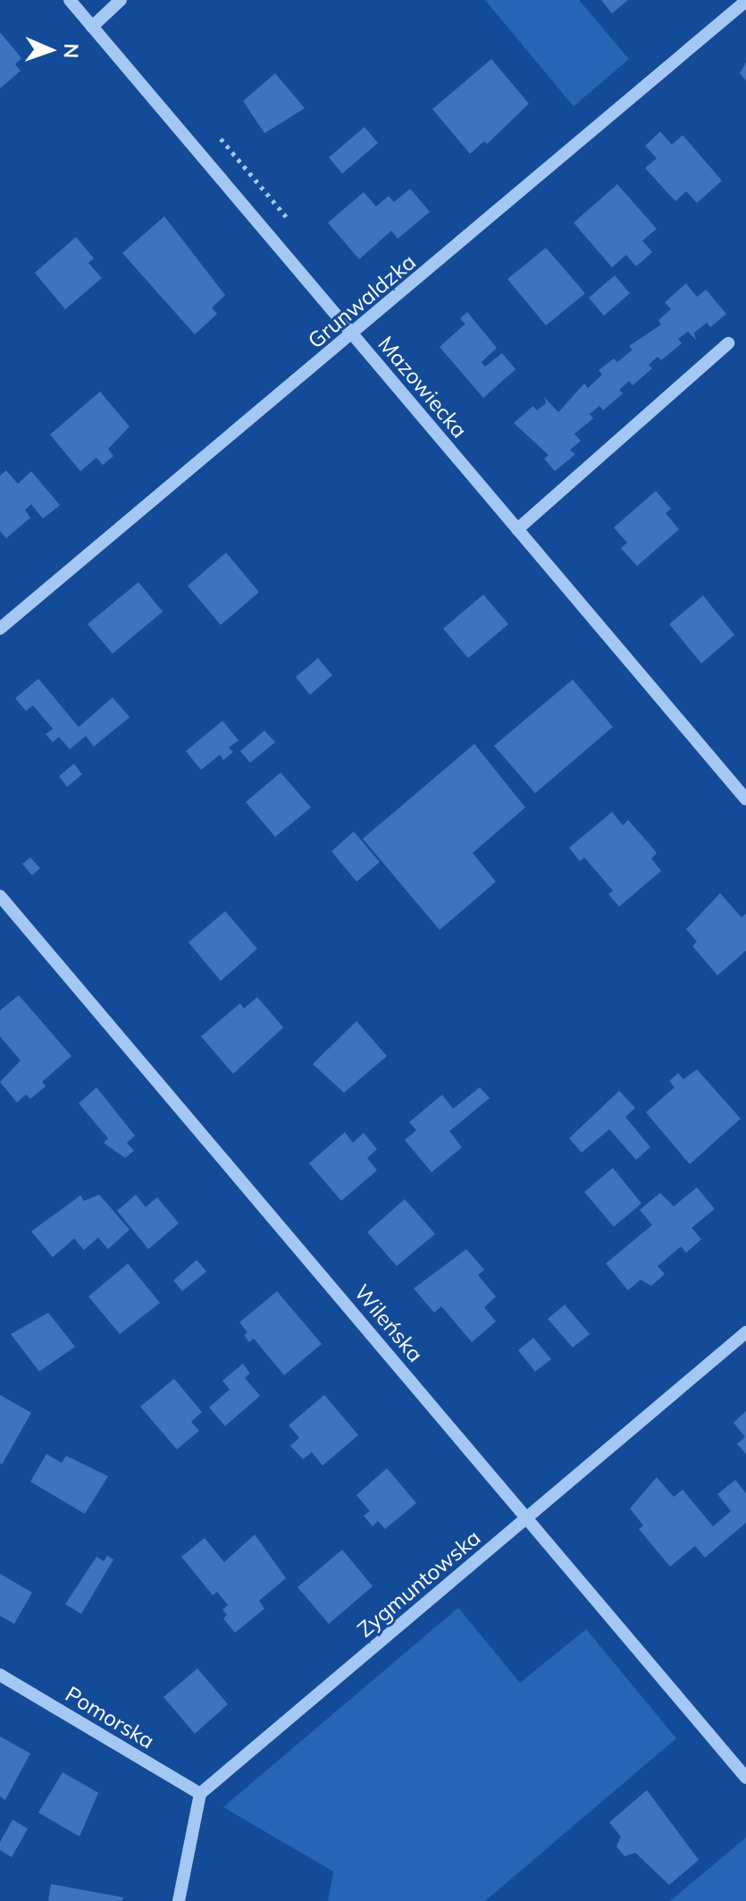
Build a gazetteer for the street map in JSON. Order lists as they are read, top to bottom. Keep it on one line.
{"streets":{"street":["Grunwaldzka","Mazowiecka","Wileńska","Zygmuntowska","Pomorska"]},"crossings":[["Grunwaldzka","Mazowiecka"],["Wileńska","Zygmuntowska"],["Zygmuntowska","Pomorska"]],"north":"right"}
